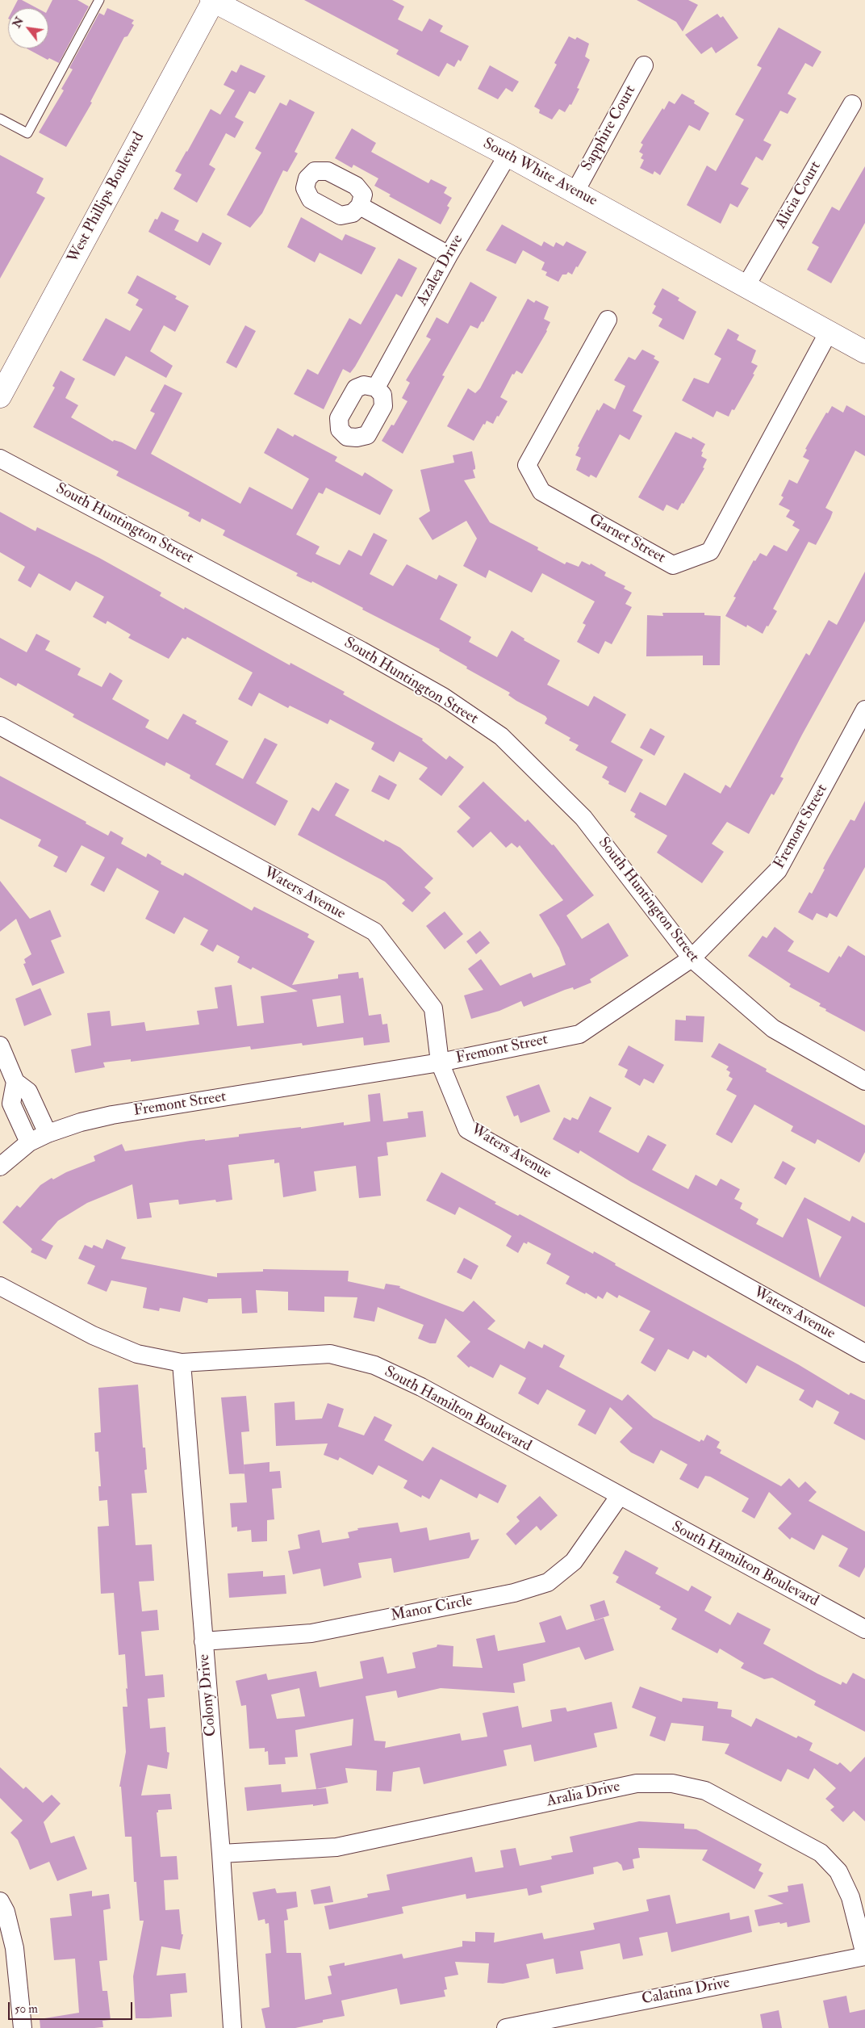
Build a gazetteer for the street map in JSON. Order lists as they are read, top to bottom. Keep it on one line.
{"streets":{"street":["Sapphire Court","South White Avenue","Alicia Court","West Phillips Boulevard","Azalea Drive","South Huntington Street","Garnet Street","Fremont Street","Waters Avenue","South Hamilton Boulevard","Manor Circle","Colony Drive","Aralia Drive","Calatina Drive"]},"crossings":[["Sapphire Court","South White Avenue"],["South White Avenue","Alicia Court"],["South White Avenue","West Phillips Boulevard"],["South White Avenue","Azalea Drive"],["South White Avenue","Garnet Street"],["South Huntington Street","Fremont Street"],["Fremont Street","Waters Avenue"],["South Hamilton Boulevard","Manor Circle"],["South Hamilton Boulevard","Colony Drive"],["Manor Circle","Colony Drive"],["Colony Drive","Aralia Drive"],["Aralia Drive","Calatina Drive"]],"scale_bar":"50 m","north":"top left"}
